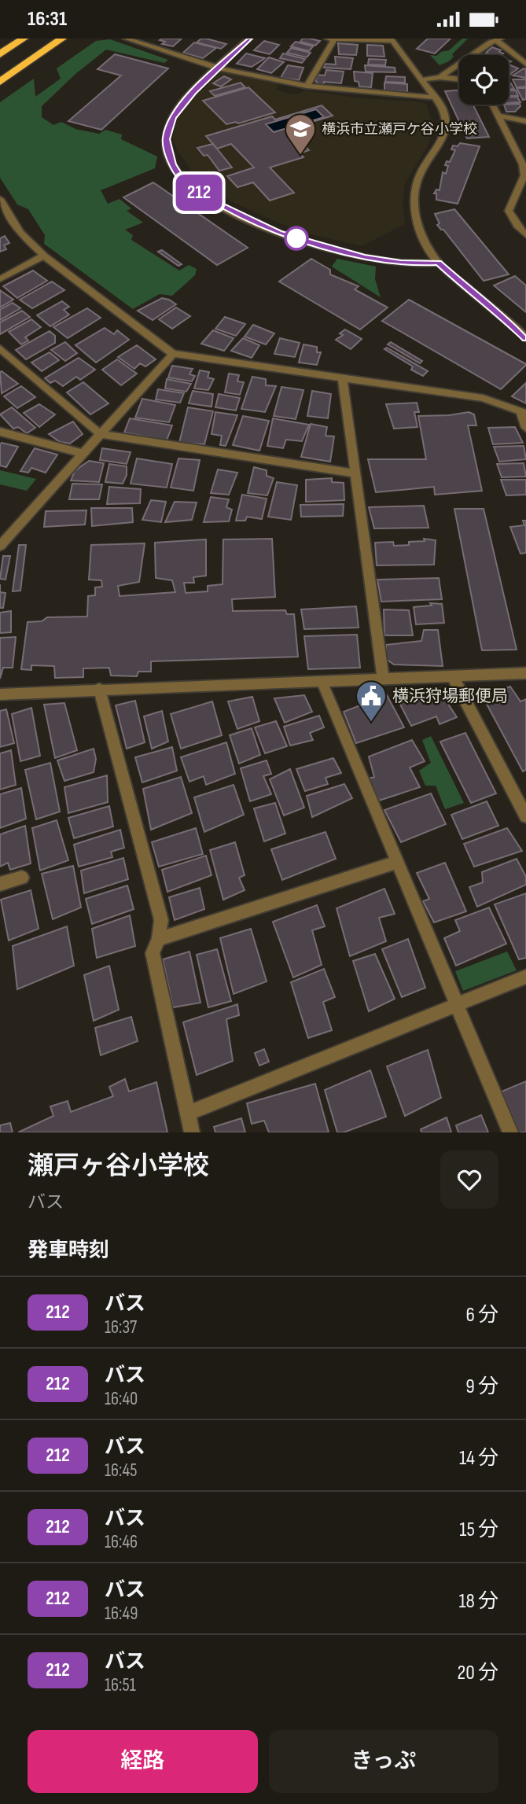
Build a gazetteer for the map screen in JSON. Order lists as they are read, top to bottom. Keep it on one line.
{"places":{"school or university":["横浜市立瀬戸ケ谷小学校"],"public building":["横浜狩場郵便局"]},"lines":["bus line 212"],"page":{"status":"16:31","on_map":"212","heading":[["瀬戸ヶ谷小学校","バス"],"発車時刻"],"list":[{"mark":"212","name":"バス","note":"16:37","value":"6 分"},{"mark":"212","name":"バス","note":"16:40","value":"9 分"},{"mark":"212","name":"バス","note":"16:45","value":"14 分"},{"mark":"212","name":"バス","note":"16:46","value":"15 分"},{"mark":"212","name":"バス","note":"16:49","value":"18 分"},{"mark":"212","name":"バス","note":"16:51","value":"20 分"}],"buttons":["経路","きっぷ"]}}
